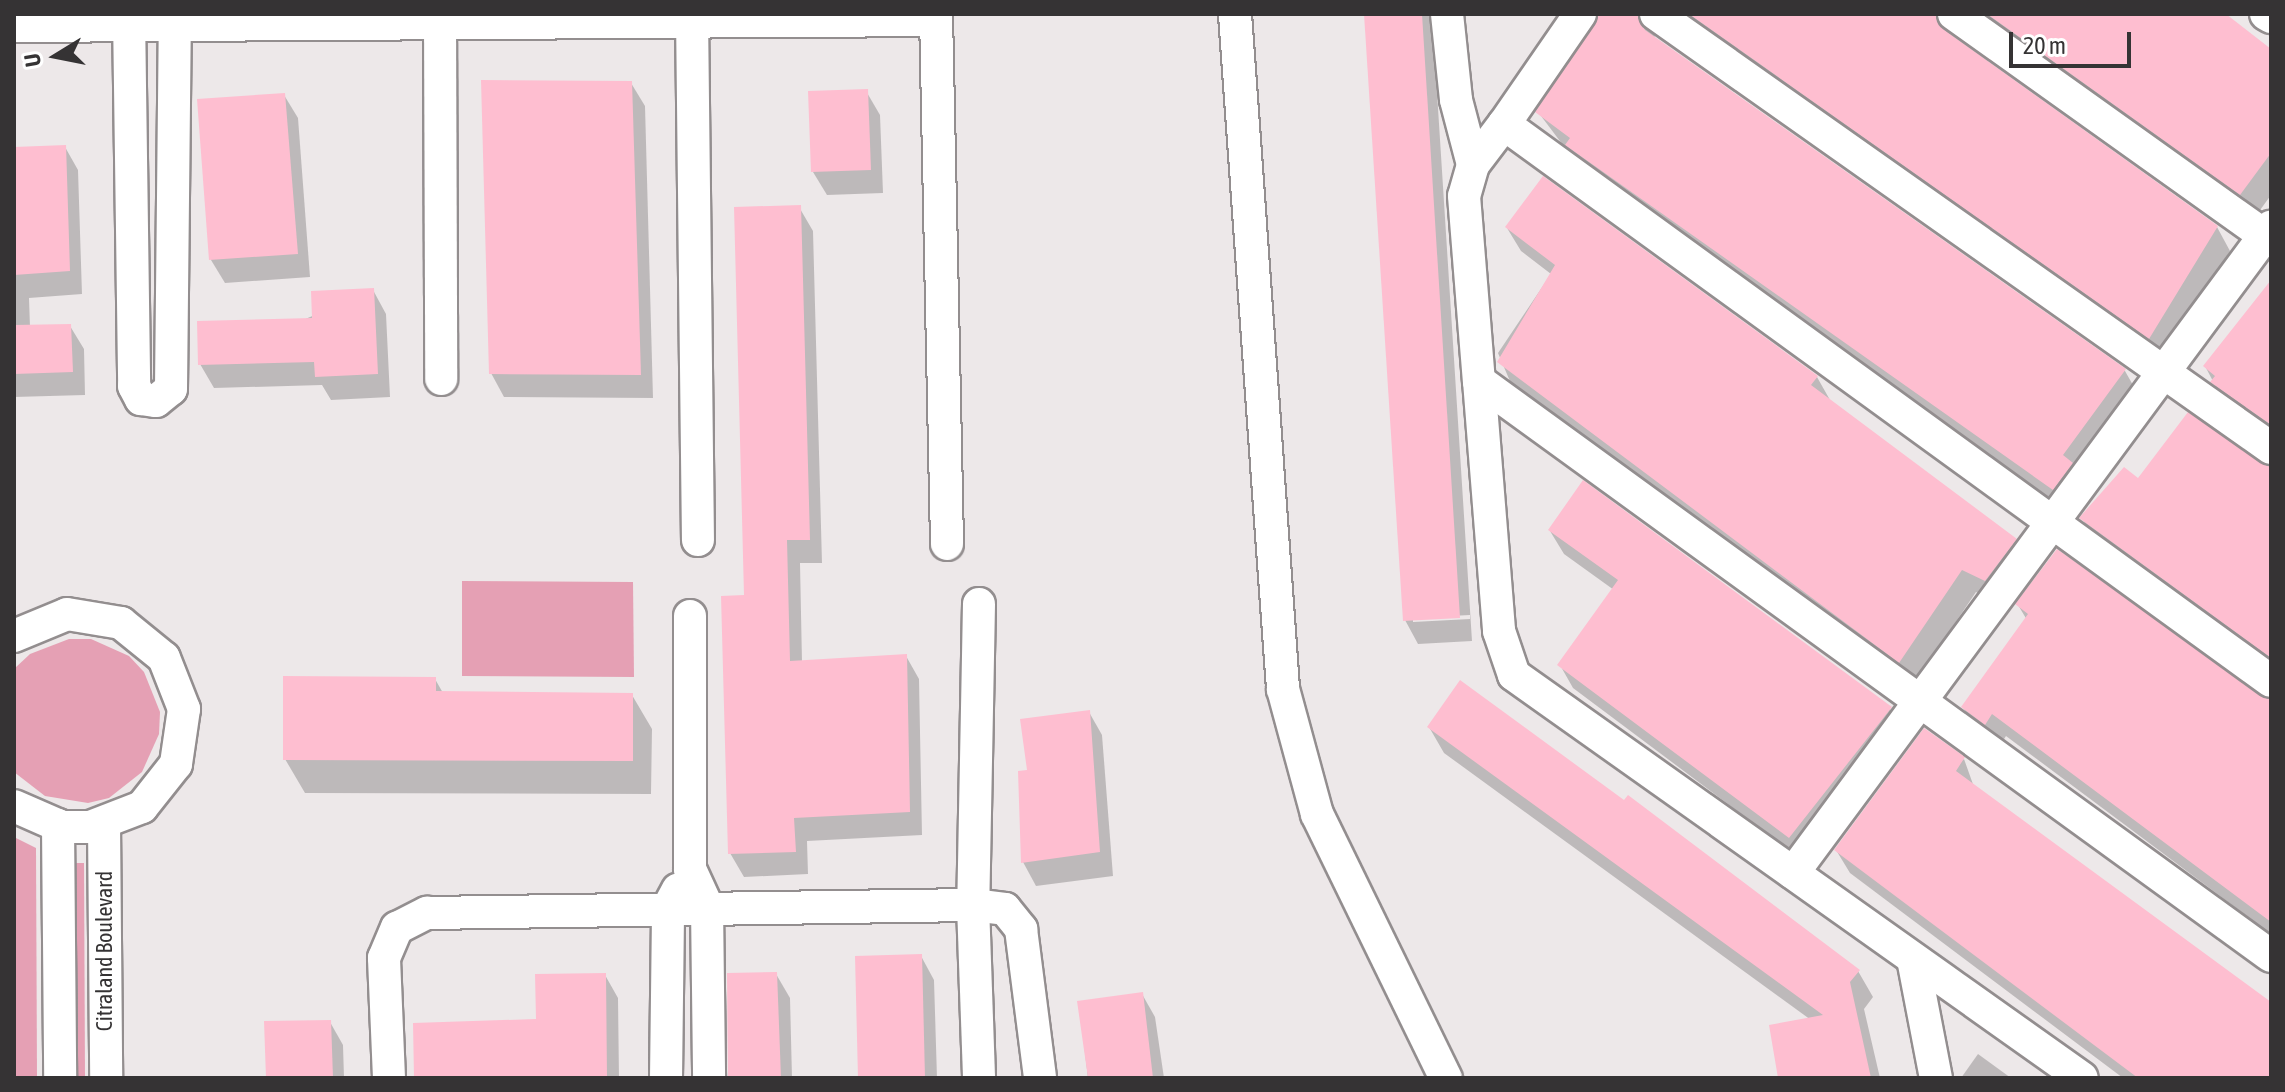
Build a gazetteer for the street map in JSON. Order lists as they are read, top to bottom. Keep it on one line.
{"streets":{"street":["Citraland Boulevard"]},"scale_bar":"20 m","north":"left"}
